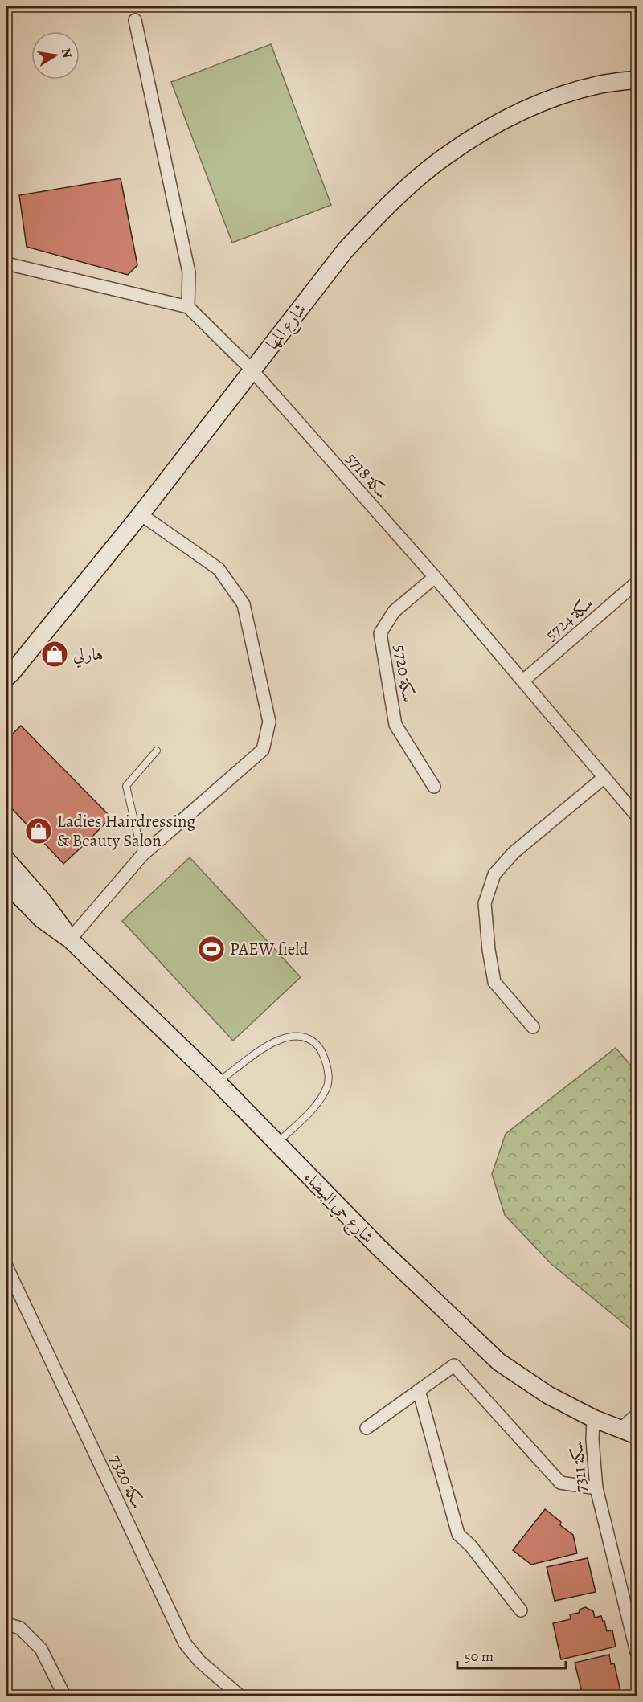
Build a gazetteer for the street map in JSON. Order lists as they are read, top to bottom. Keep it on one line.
{"streets":{"main road":["شارع المها","شارع حي البيضاء"],"street":["سكة 5718","سكة 5724","سكة 5720","سكة 7311","سكة 7320"]},"crossings":[["شارع المها","سكة 5718"],["سكة 5718","سكة 5724"],["سكة 5718","سكة 5720"],["شارع حي البيضاء","سكة 7311"]],"places":{"shop":["هارلي","Ladies Hairdressing & Beauty Salon"],"sports":["PAEW field"]},"scale_bar":"50 m","north":"right"}
